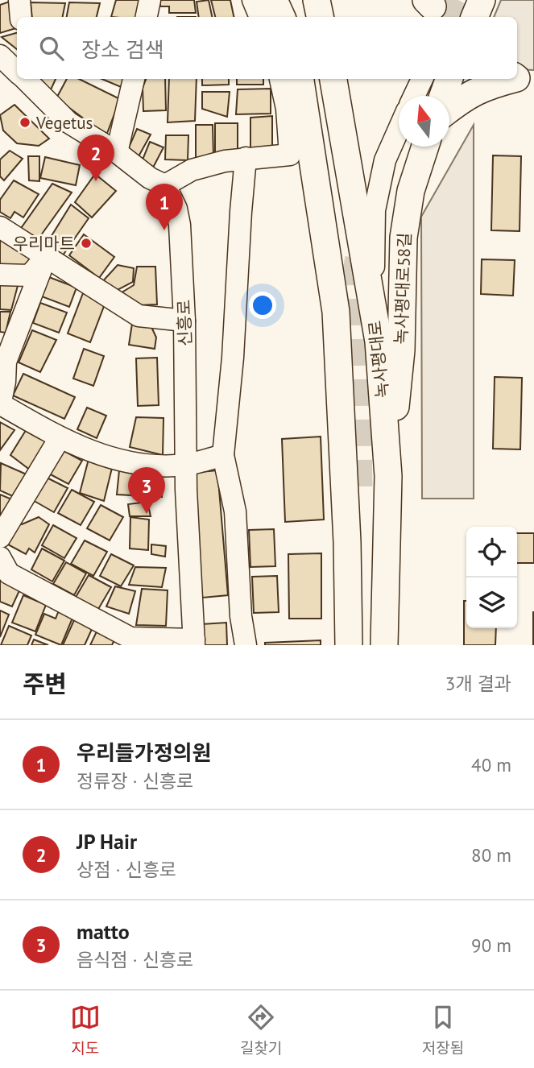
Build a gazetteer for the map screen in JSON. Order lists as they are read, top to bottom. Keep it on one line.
{"streets":{"main road":["녹사평대로58길","녹사평대로"],"street":["신흥로"]},"crossings":[["녹사평대로58길","녹사평대로"]],"places":["Vegetus","우리마트"],"north":"top","page":{"search":"장소 검색","pins":["2","1","3"],"heading":["주변","3개 결과"],"list":[{"mark":"1","name":"우리들가정의원","note":"정류장 · 신흥로","value":"40 m"},{"mark":"2","name":"JP Hair","note":"상점 · 신흥로","value":"80 m"},{"mark":"3","name":"matto","note":"음식점 · 신흥로","value":"90 m"}],"nav":["지도","길찾기","저장됨"]}}
